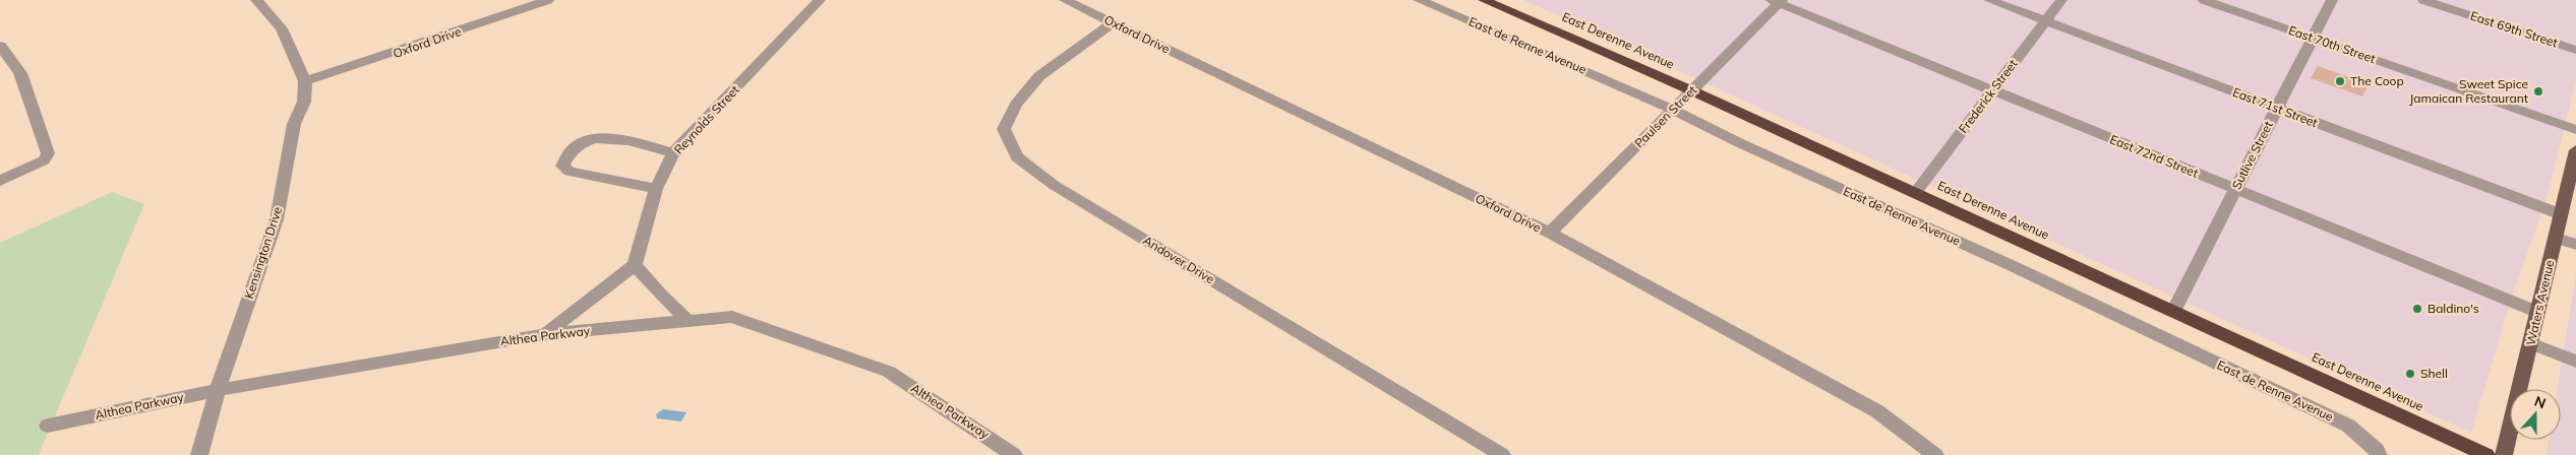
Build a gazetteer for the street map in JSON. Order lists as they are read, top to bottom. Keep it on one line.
{"streets":{"highway":["East Derenne Avenue"],"main road":["Waters Avenue"],"street":["East 69th Street","Oxford Drive","East 70th Street","East de Renne Avenue","Frederick Street","East 71st Street","Paulsen Street","Reynolds Street","Sutlive Street","East 72nd Street","Kensington Drive","Andover Drive","Althea Parkway"]},"crossings":[["Oxford Drive","Paulsen Street"],["Oxford Drive","Kensington Drive"],["Oxford Drive","Andover Drive"],["East Derenne Avenue","Frederick Street"],["East Derenne Avenue","Paulsen Street"],["East Derenne Avenue","Sutlive Street"],["East 70th Street","Sutlive Street"],["East de Renne Avenue","Paulsen Street"],["Frederick Street","East 71st Street"],["Frederick Street","East 72nd Street"],["East 71st Street","Sutlive Street"],["East 71st Street","Waters Avenue"],["Paulsen Street","East 72nd Street"],["Sutlive Street","East 72nd Street"],["East 72nd Street","Waters Avenue"],["Kensington Drive","Althea Parkway"]],"places":["The Coop","Sweet Spice Jamaican Restaurant","Baldino's","Shell"],"north":"top"}
